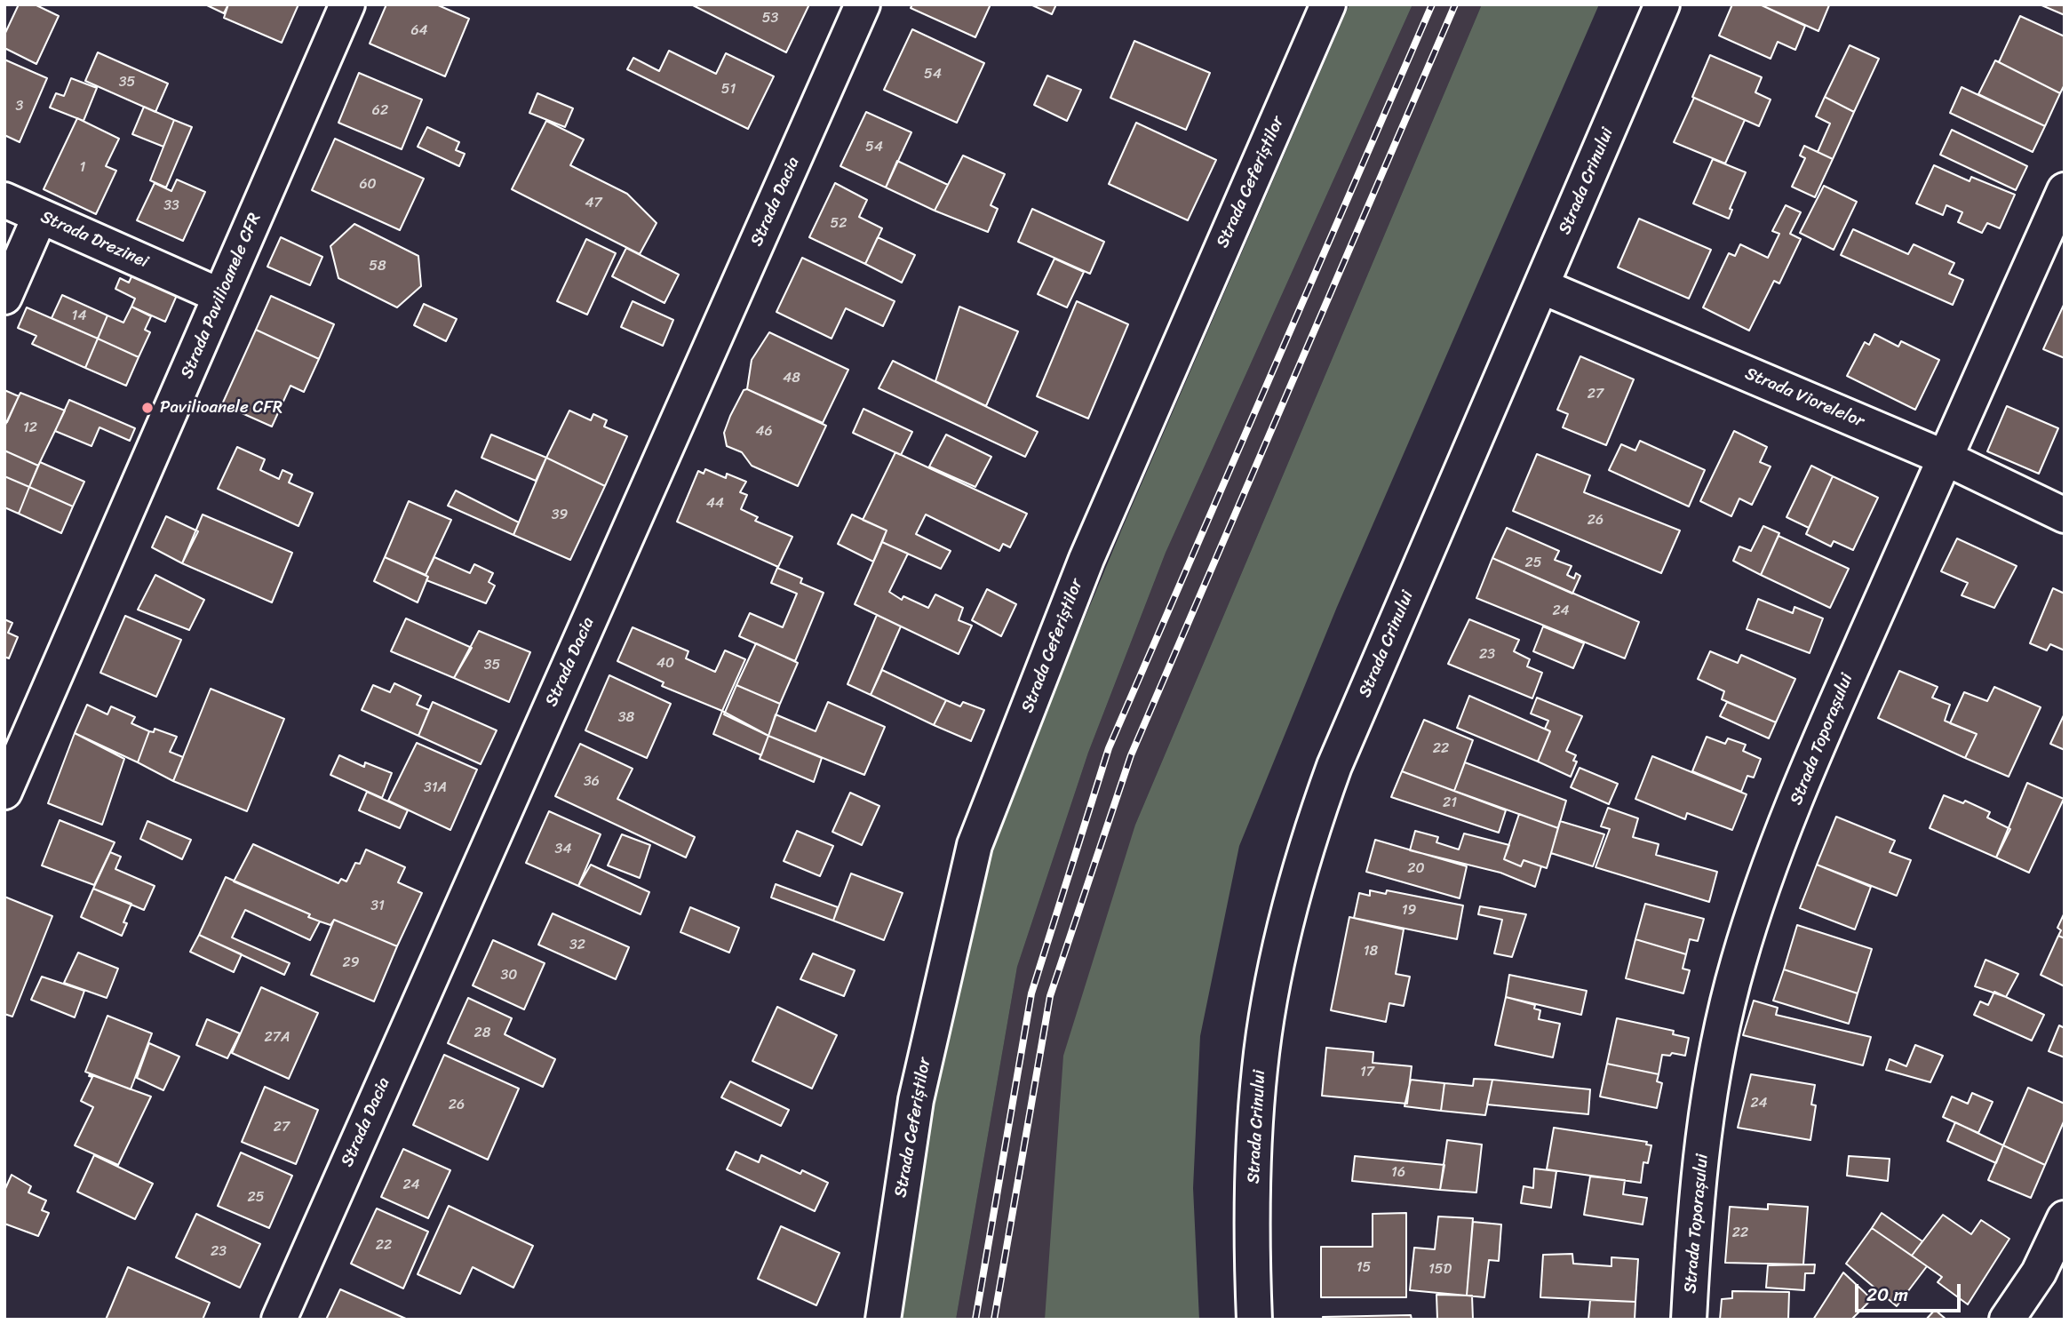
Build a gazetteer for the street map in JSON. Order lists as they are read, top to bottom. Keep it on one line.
{"streets":{"street":["Strada Crinului","Strada Ceferiștilor","Strada Dacia","Strada Drezinei","Strada Pavilioanele CFR","Strada Viorelelor","Strada Toporașului"]},"crossings":[["Strada Crinului","Strada Viorelelor"],["Strada Drezinei","Strada Pavilioanele CFR"],["Strada Viorelelor","Strada Toporașului"]],"places":["Pavilioanele CFR"],"house_numbers":["53","64","54","35","51","3","62","54","1","60","47","33","52","58","14","48","27","12","46","44","39","26","25","24","23","40","35","38","22","36","31A","21","34","20","31","19","32","18","29","30","28","27A","17","24","26","27","16","24","25","22","22","23","15","15D"],"scale_bar":"20 m"}
